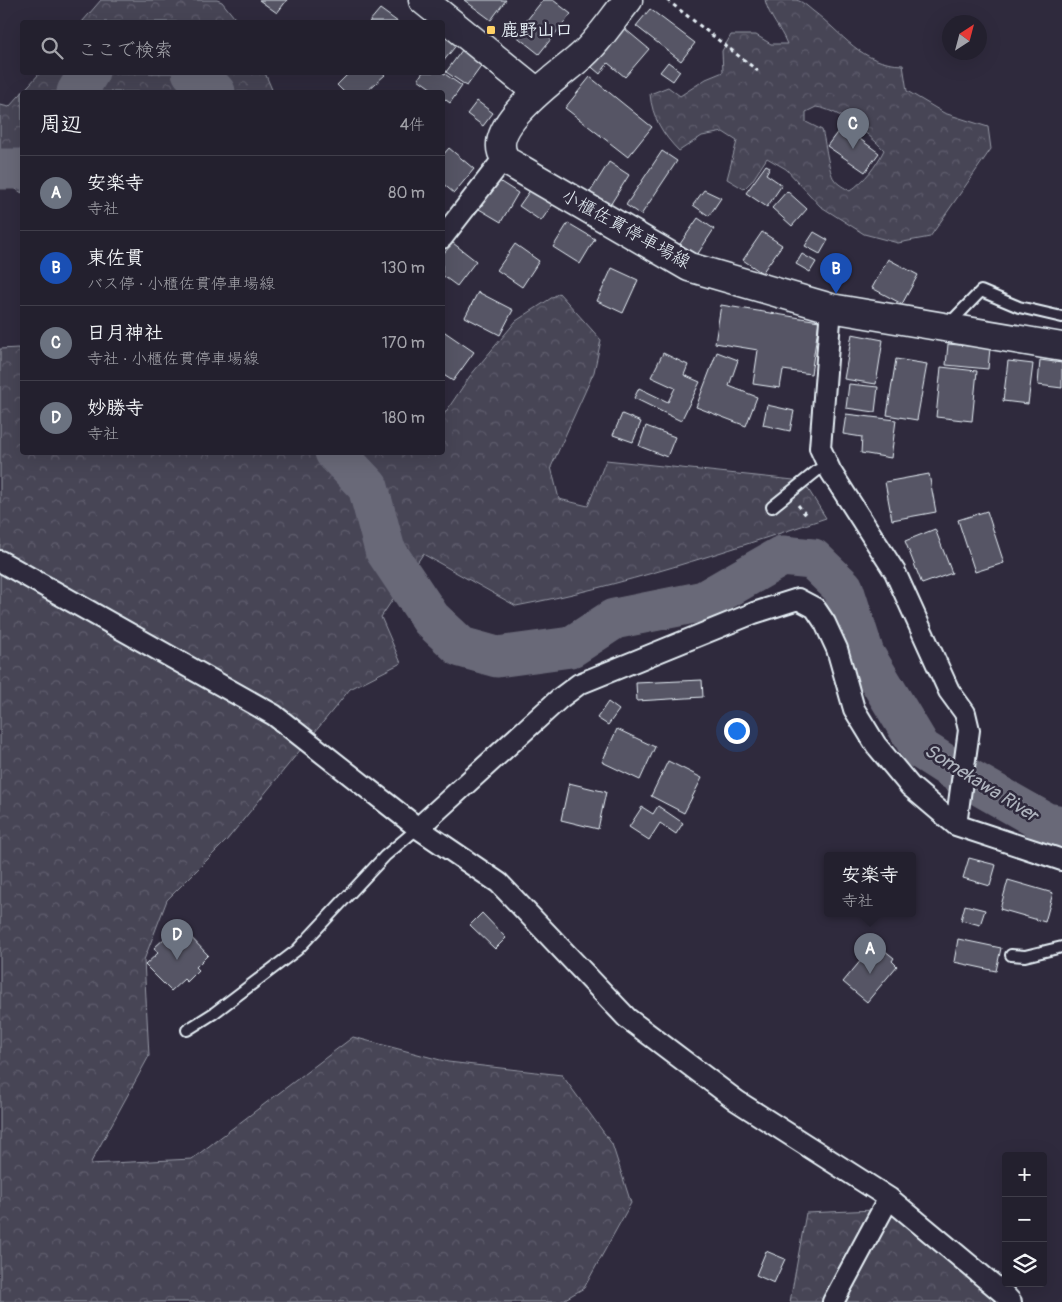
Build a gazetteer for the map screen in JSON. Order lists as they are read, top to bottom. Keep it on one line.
{"streets":{"main road":["小櫃佐貫停車場線"]},"water":["Somekawa River"],"places":{"transit":["鹿野山口"]},"north":"top right","page":{"search":"ここで検索","heading":["周辺","4件"],"pins":["C","B","D","A"],"list":[{"mark":"A","name":"安楽寺","note":"寺社","value":"80 m"},{"mark":"B","name":"東佐貫","note":"バス停 · 小櫃佐貫停車場線","value":"130 m"},{"mark":"C","name":"日月神社","note":"寺社 · 小櫃佐貫停車場線","value":"170 m"},{"mark":"D","name":"妙勝寺","note":"寺社","value":"180 m"}],"popup":["安楽寺","寺社"],"map_buttons":["+","−"]}}
